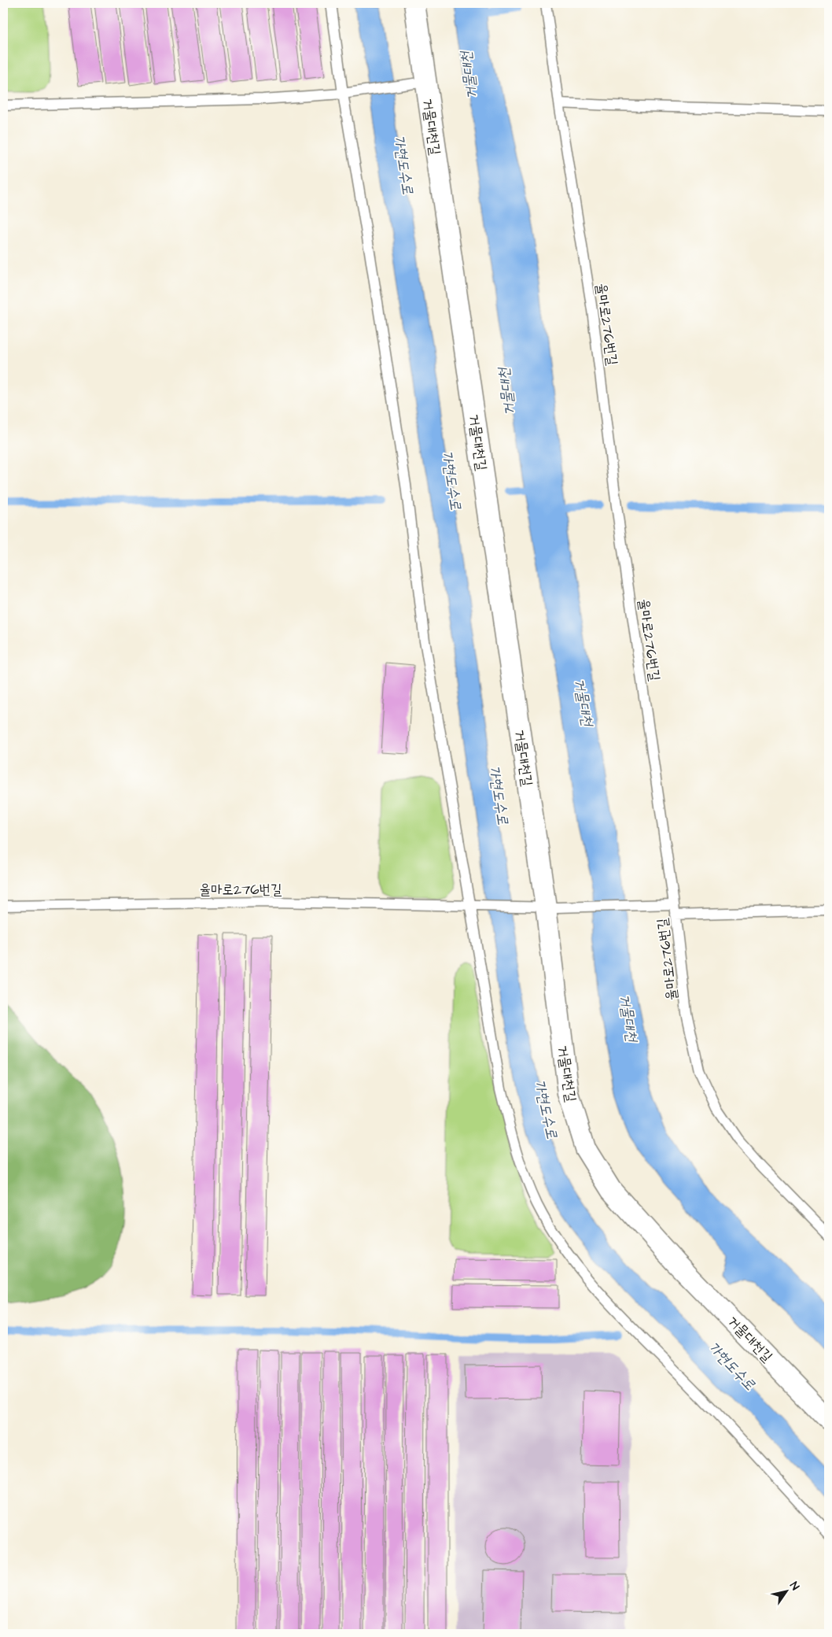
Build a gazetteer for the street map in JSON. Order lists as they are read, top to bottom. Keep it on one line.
{"streets":{"street":["거물대천길"],"lane":["율마로276번길"]},"crossings":[["거물대천길","율마로276번길"]],"water":["거물대천","가현도수로"],"north":"top right"}
